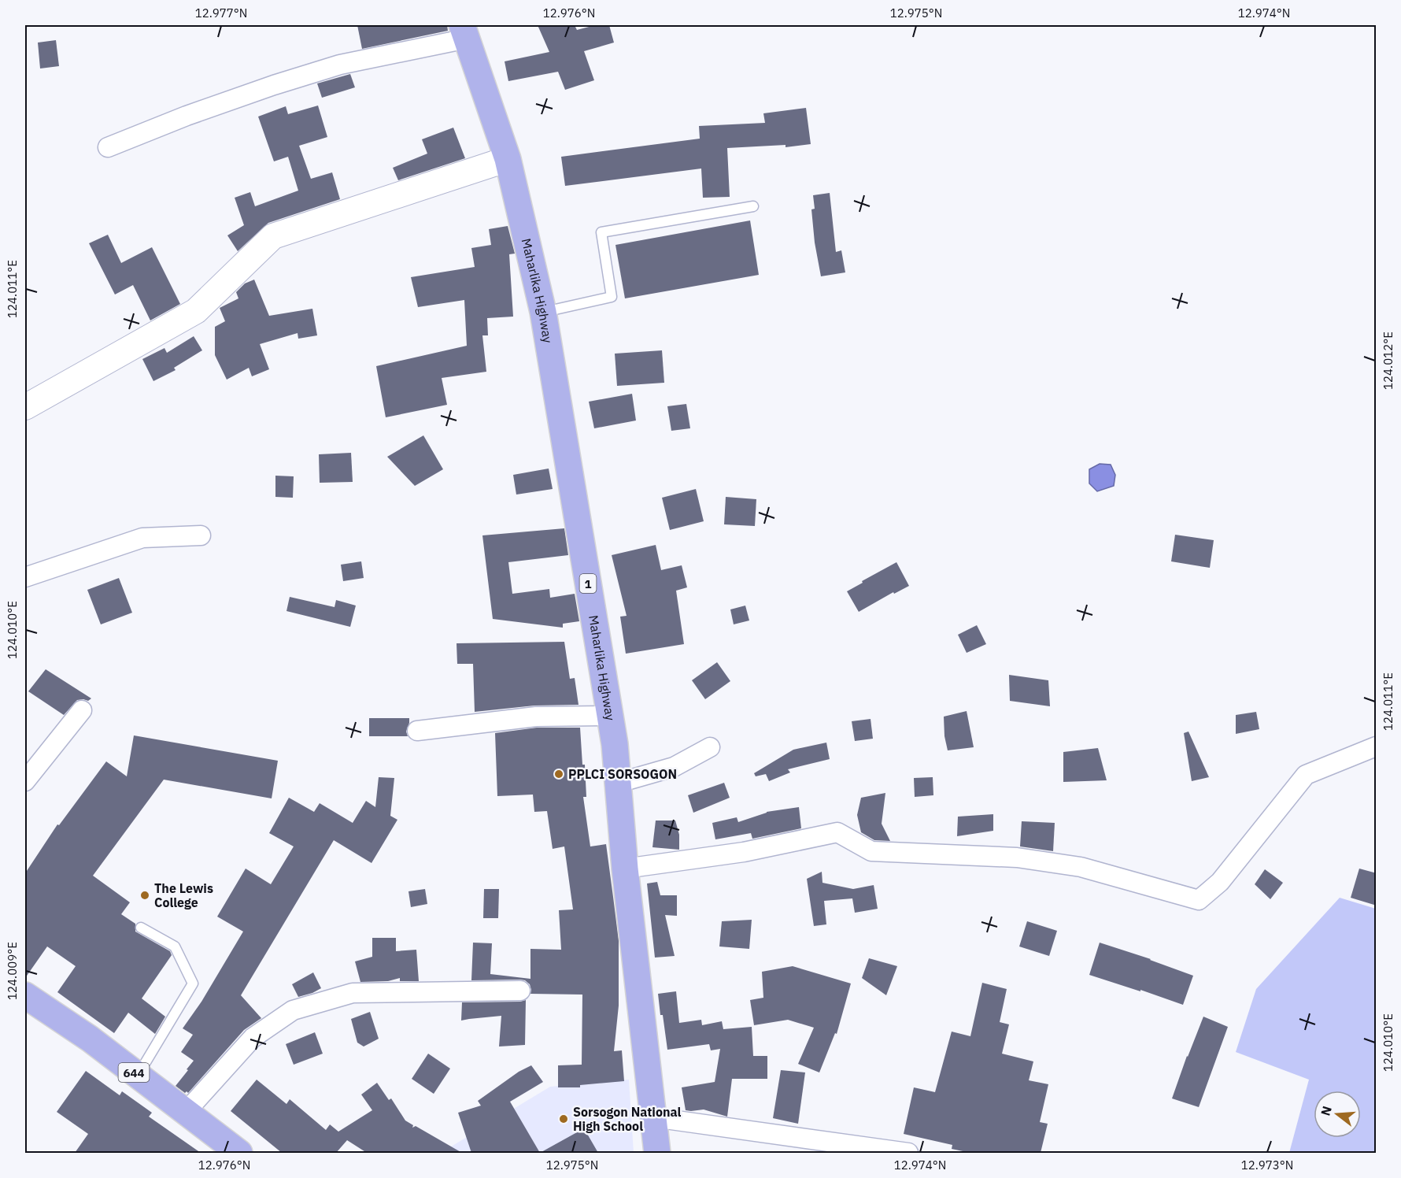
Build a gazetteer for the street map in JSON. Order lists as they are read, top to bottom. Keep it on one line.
{"streets":{"main road":["Maharlika Highway","1","644"]},"places":["PPLCI SORSOGON","The Lewis College","Sorsogon National High School"],"north":"left","coordinates":["12.977°N","12.976°N","12.975°N","12.974°N","124.011°E","124.012°E","124.010°E","124.009°E","12.973°N"]}
